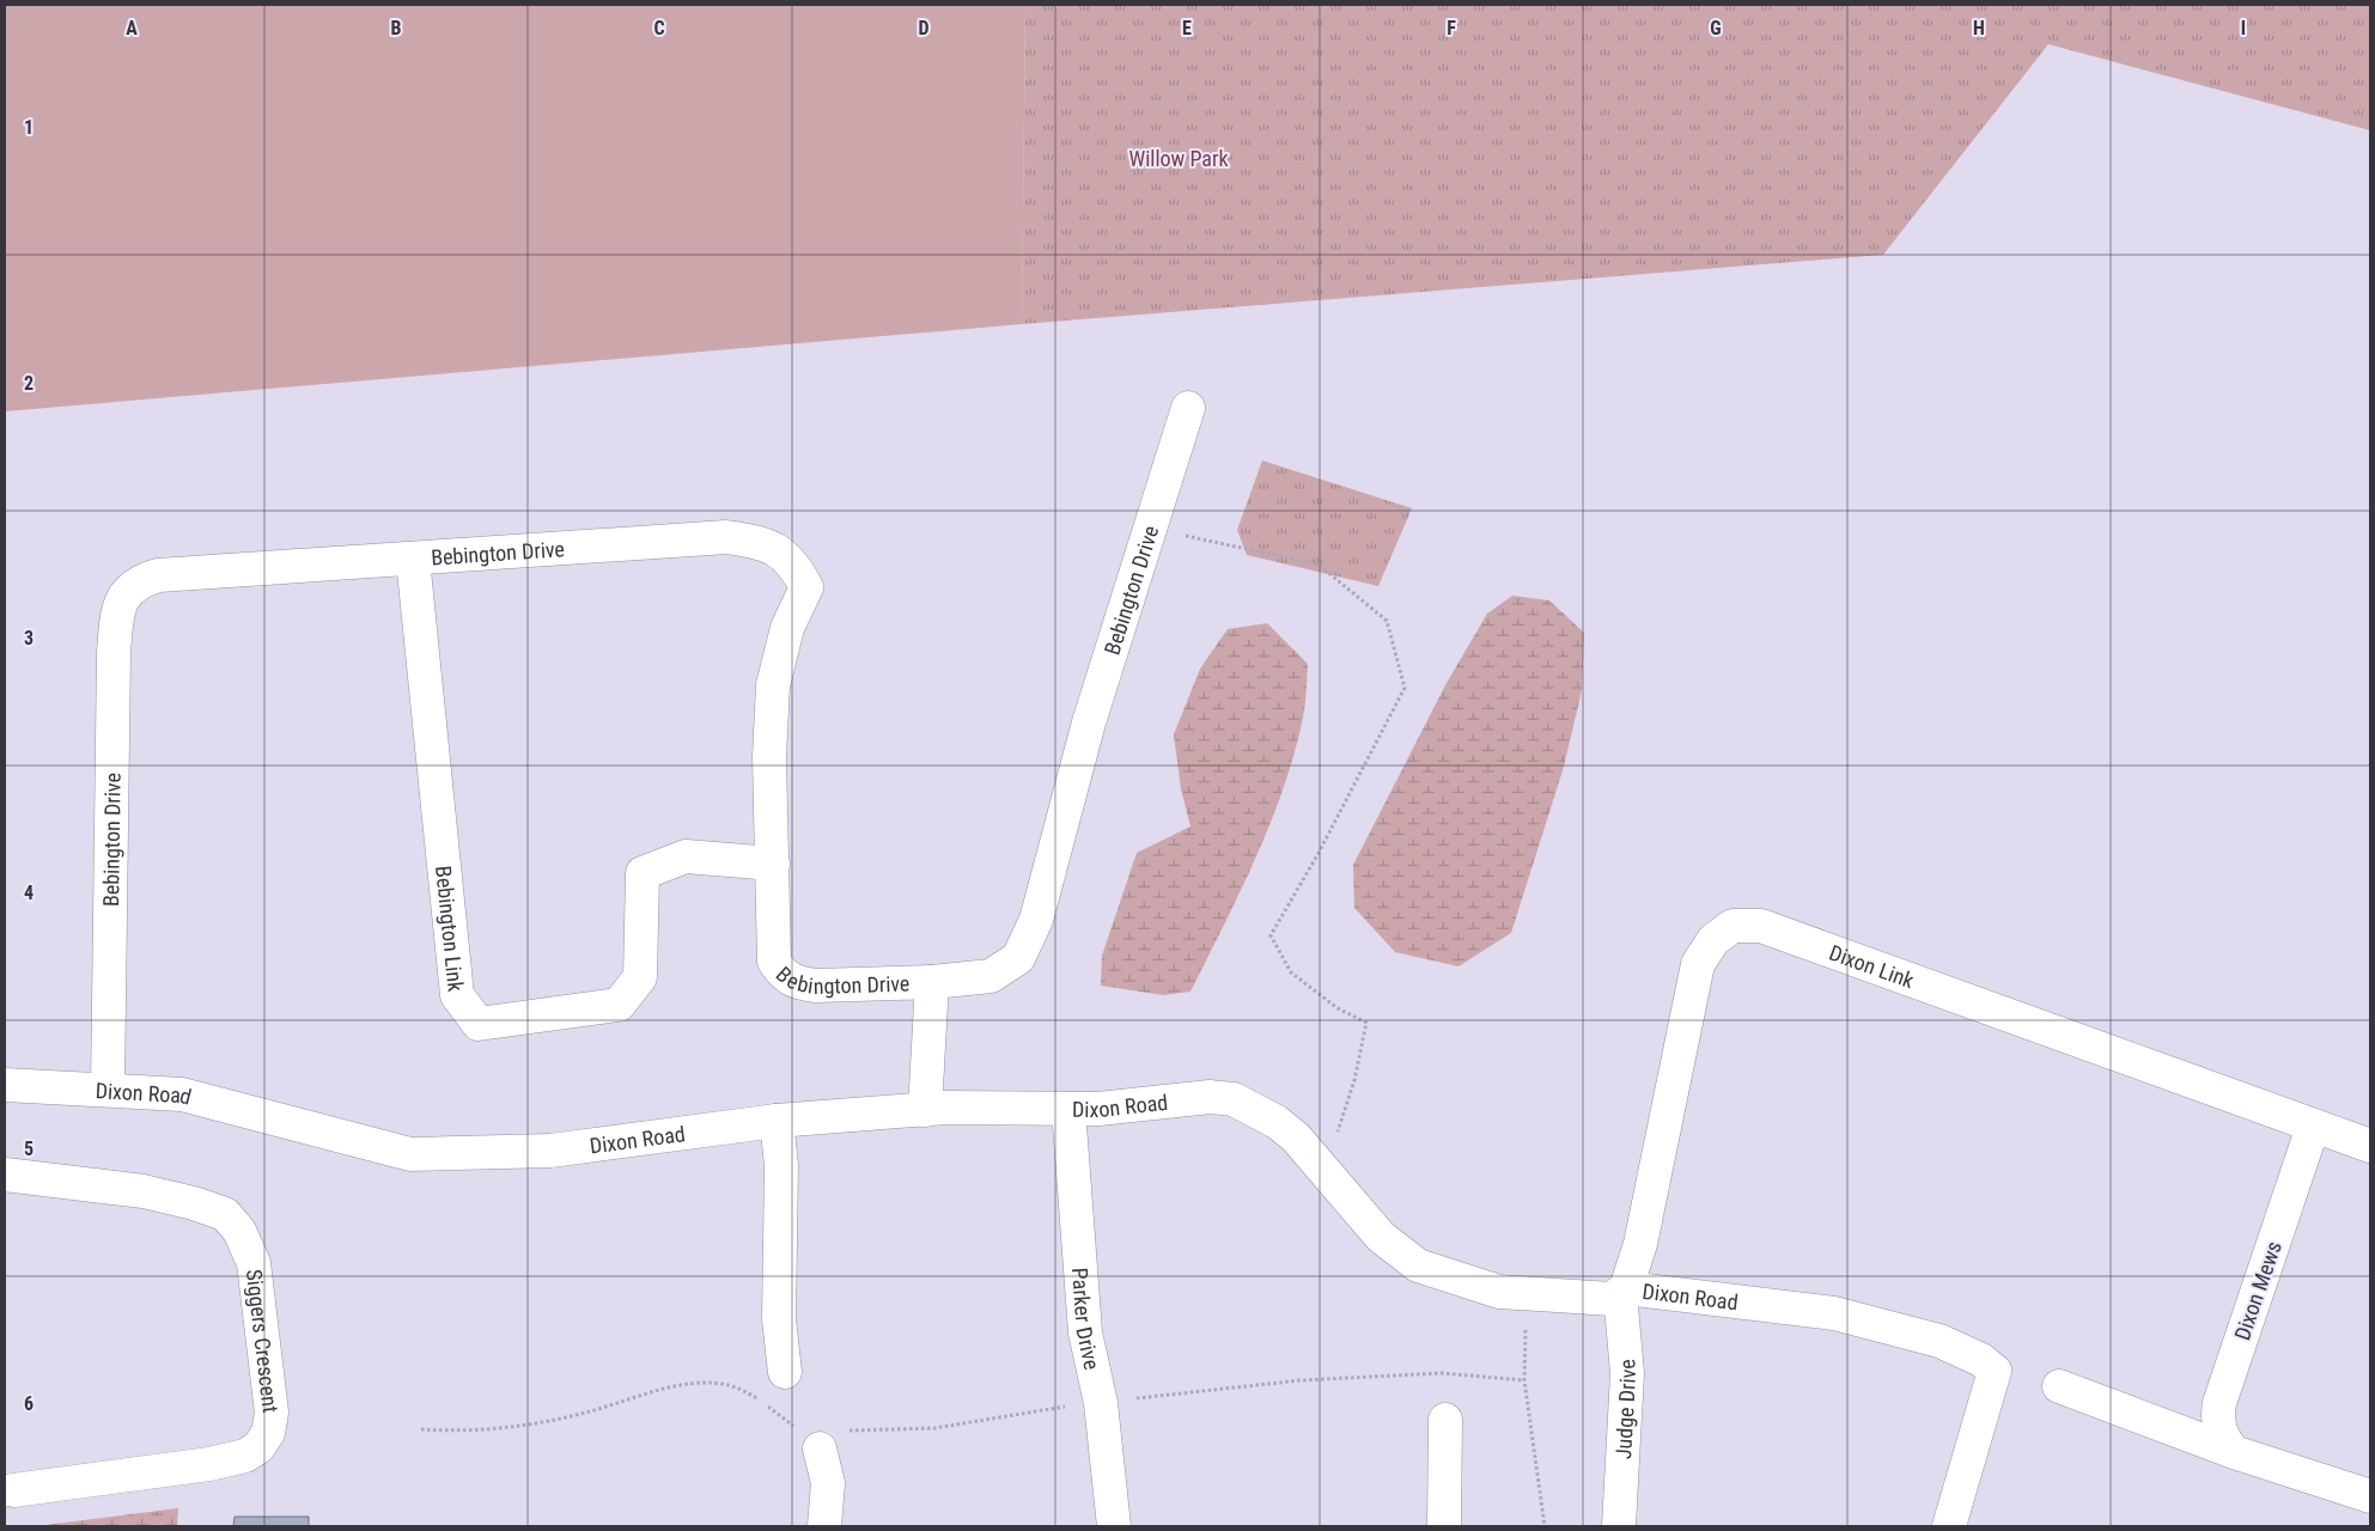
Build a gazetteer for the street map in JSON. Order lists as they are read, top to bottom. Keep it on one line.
{"streets":{"street":["Bebington Drive","Bebington Link","Dixon Link","Dixon Road","Dixon Mews","Parker Drive","Siggers Crescent","Judge Drive"]},"crossings":[["Bebington Drive","Bebington Link"],["Bebington Drive","Dixon Road"],["Dixon Link","Dixon Road"],["Dixon Link","Dixon Mews"],["Dixon Link","Judge Drive"],["Dixon Road","Parker Drive"],["Dixon Road","Judge Drive"]],"parks":["Willow Park"],"grid":{"columns":["A","B","C","D","E","F","G","H","I"],"rows":["1","2","3","4","5","6"]}}
